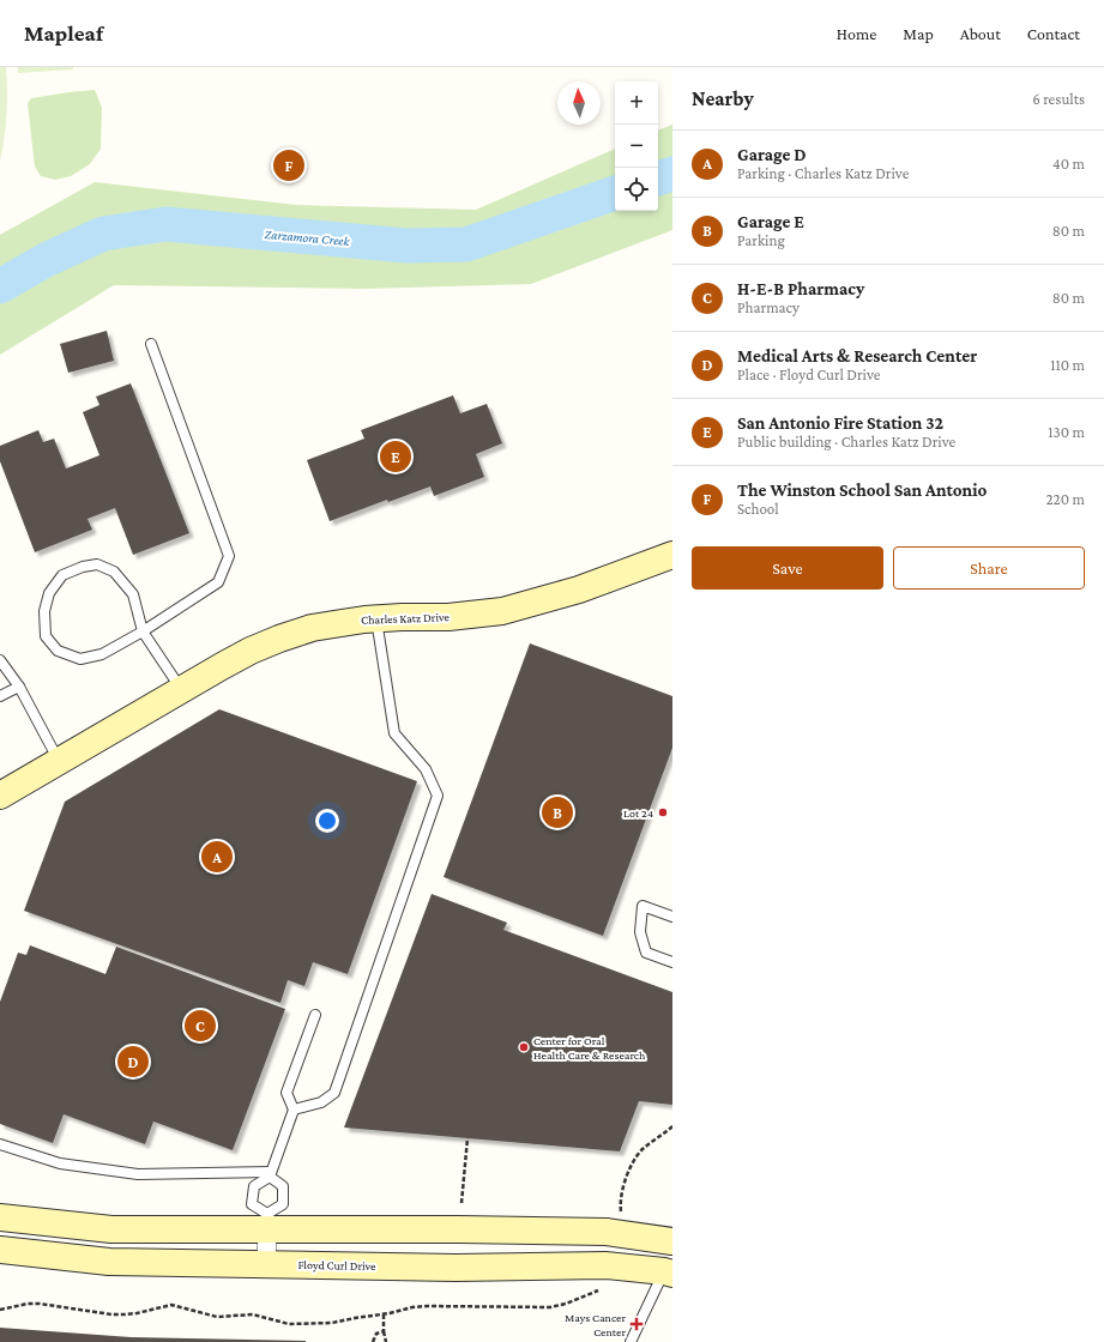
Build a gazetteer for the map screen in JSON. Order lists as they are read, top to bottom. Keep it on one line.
{"streets":{"street":["Charles Katz Drive","Floyd Curl Drive"]},"water":["Zarzamora Creek"],"places":{"other":["Lot 24","Center for Oral Health Care & Research"],"health":["Mays Cancer Center"]},"north":"top","page":{"header":"Mapleaf","nav":["Home","Map","About","Contact"],"heading":["Nearby","6 results"],"map_buttons":["+","−"],"list":[{"mark":"A","name":"Garage D","note":"Parking · Charles Katz Drive","value":"40 m"},{"mark":"B","name":"Garage E","note":"Parking","value":"80 m"},{"mark":"C","name":"H-E-B Pharmacy","note":"Pharmacy","value":"80 m"},{"mark":"D","name":"Medical Arts & Research Center","note":"Place · Floyd Curl Drive","value":"110 m"},{"mark":"E","name":"San Antonio Fire Station 32","note":"Public building · Charles Katz Drive","value":"130 m"},{"mark":"F","name":"The Winston School San Antonio","note":"School","value":"220 m"}],"pins":["F","E","B","A","C","D"],"buttons":["Save","Share"]}}
